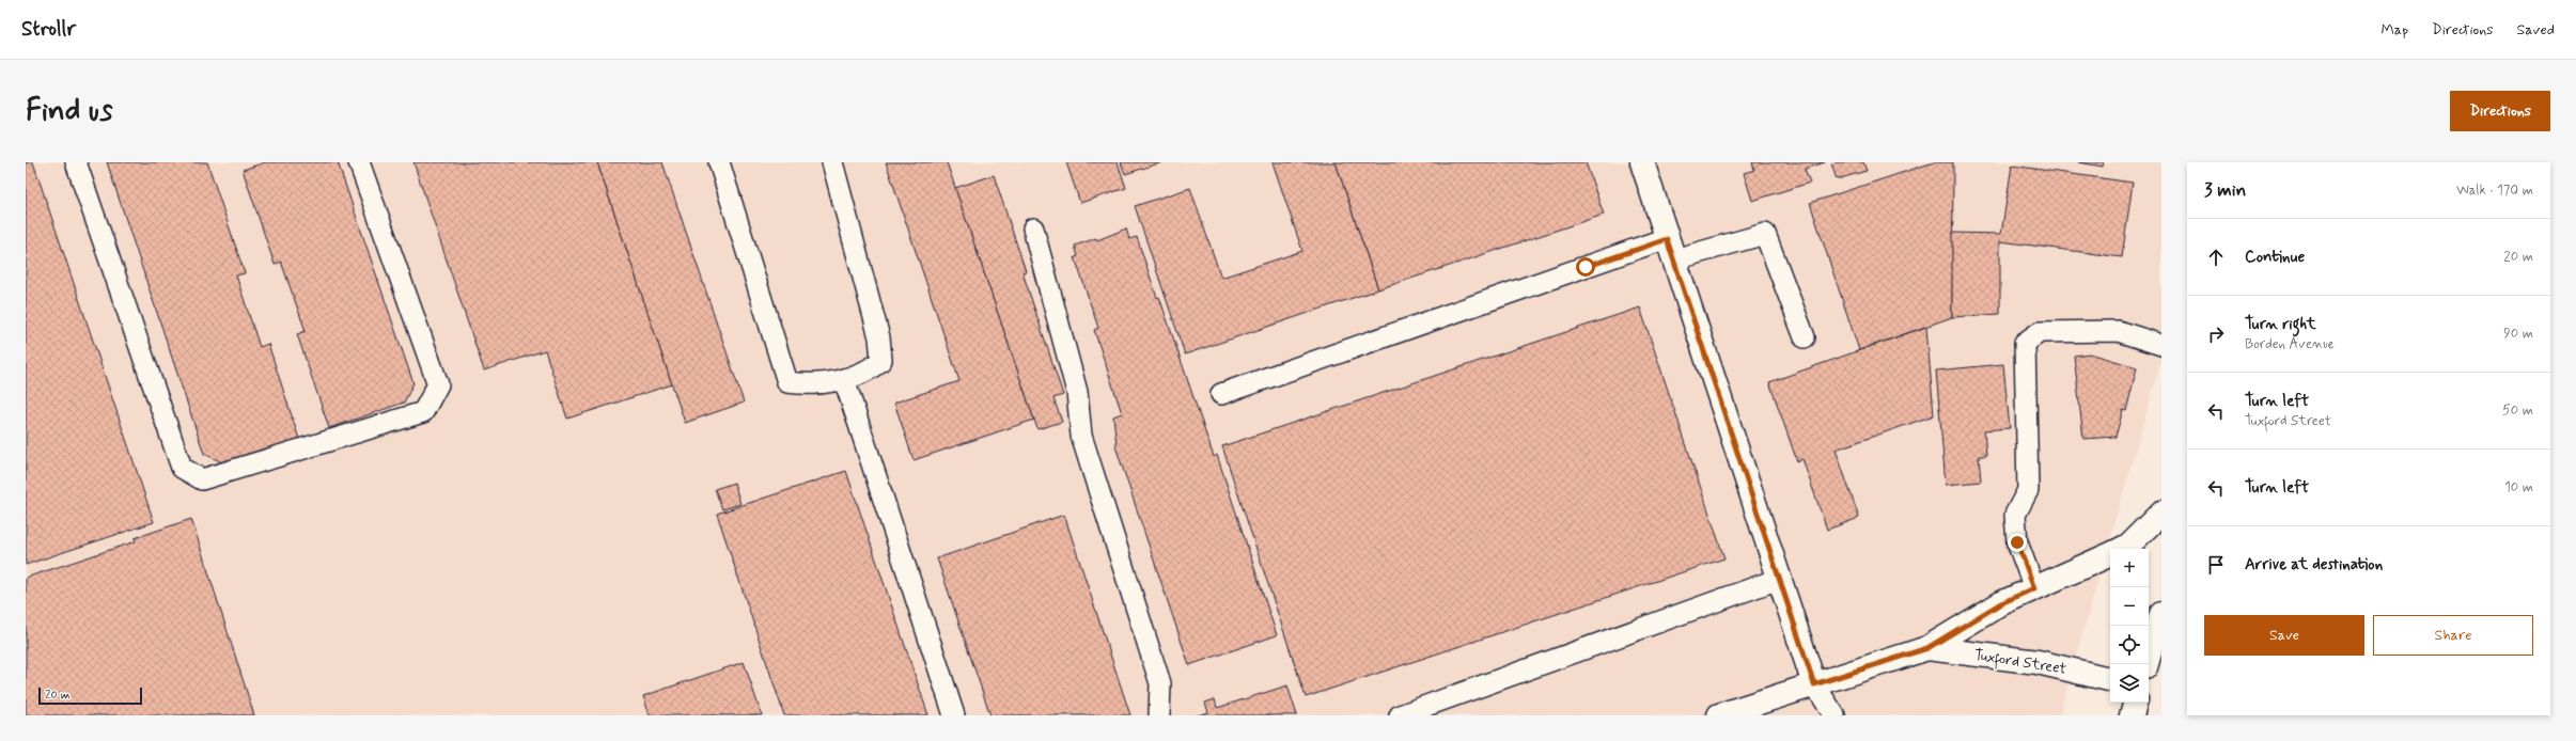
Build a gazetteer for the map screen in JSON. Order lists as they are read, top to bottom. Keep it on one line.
{"streets":{"street":["Tuxford Street"]},"scale_bar":"20 m","page":{"header":"Strollr","nav":["Map","Directions","Saved"],"buttons":["Directions",["Save","Share"]],"title":"Find us","heading":["3 min","Walk · 170 m"],"list":[["Continue","20 m"],["Turn right","Borden Avenue","90 m"],["Turn left","Tuxford Street","50 m"],["Turn left","10 m"],"Arrive at destination"],"map_buttons":["+","−"],"scale":"20 m"}}
